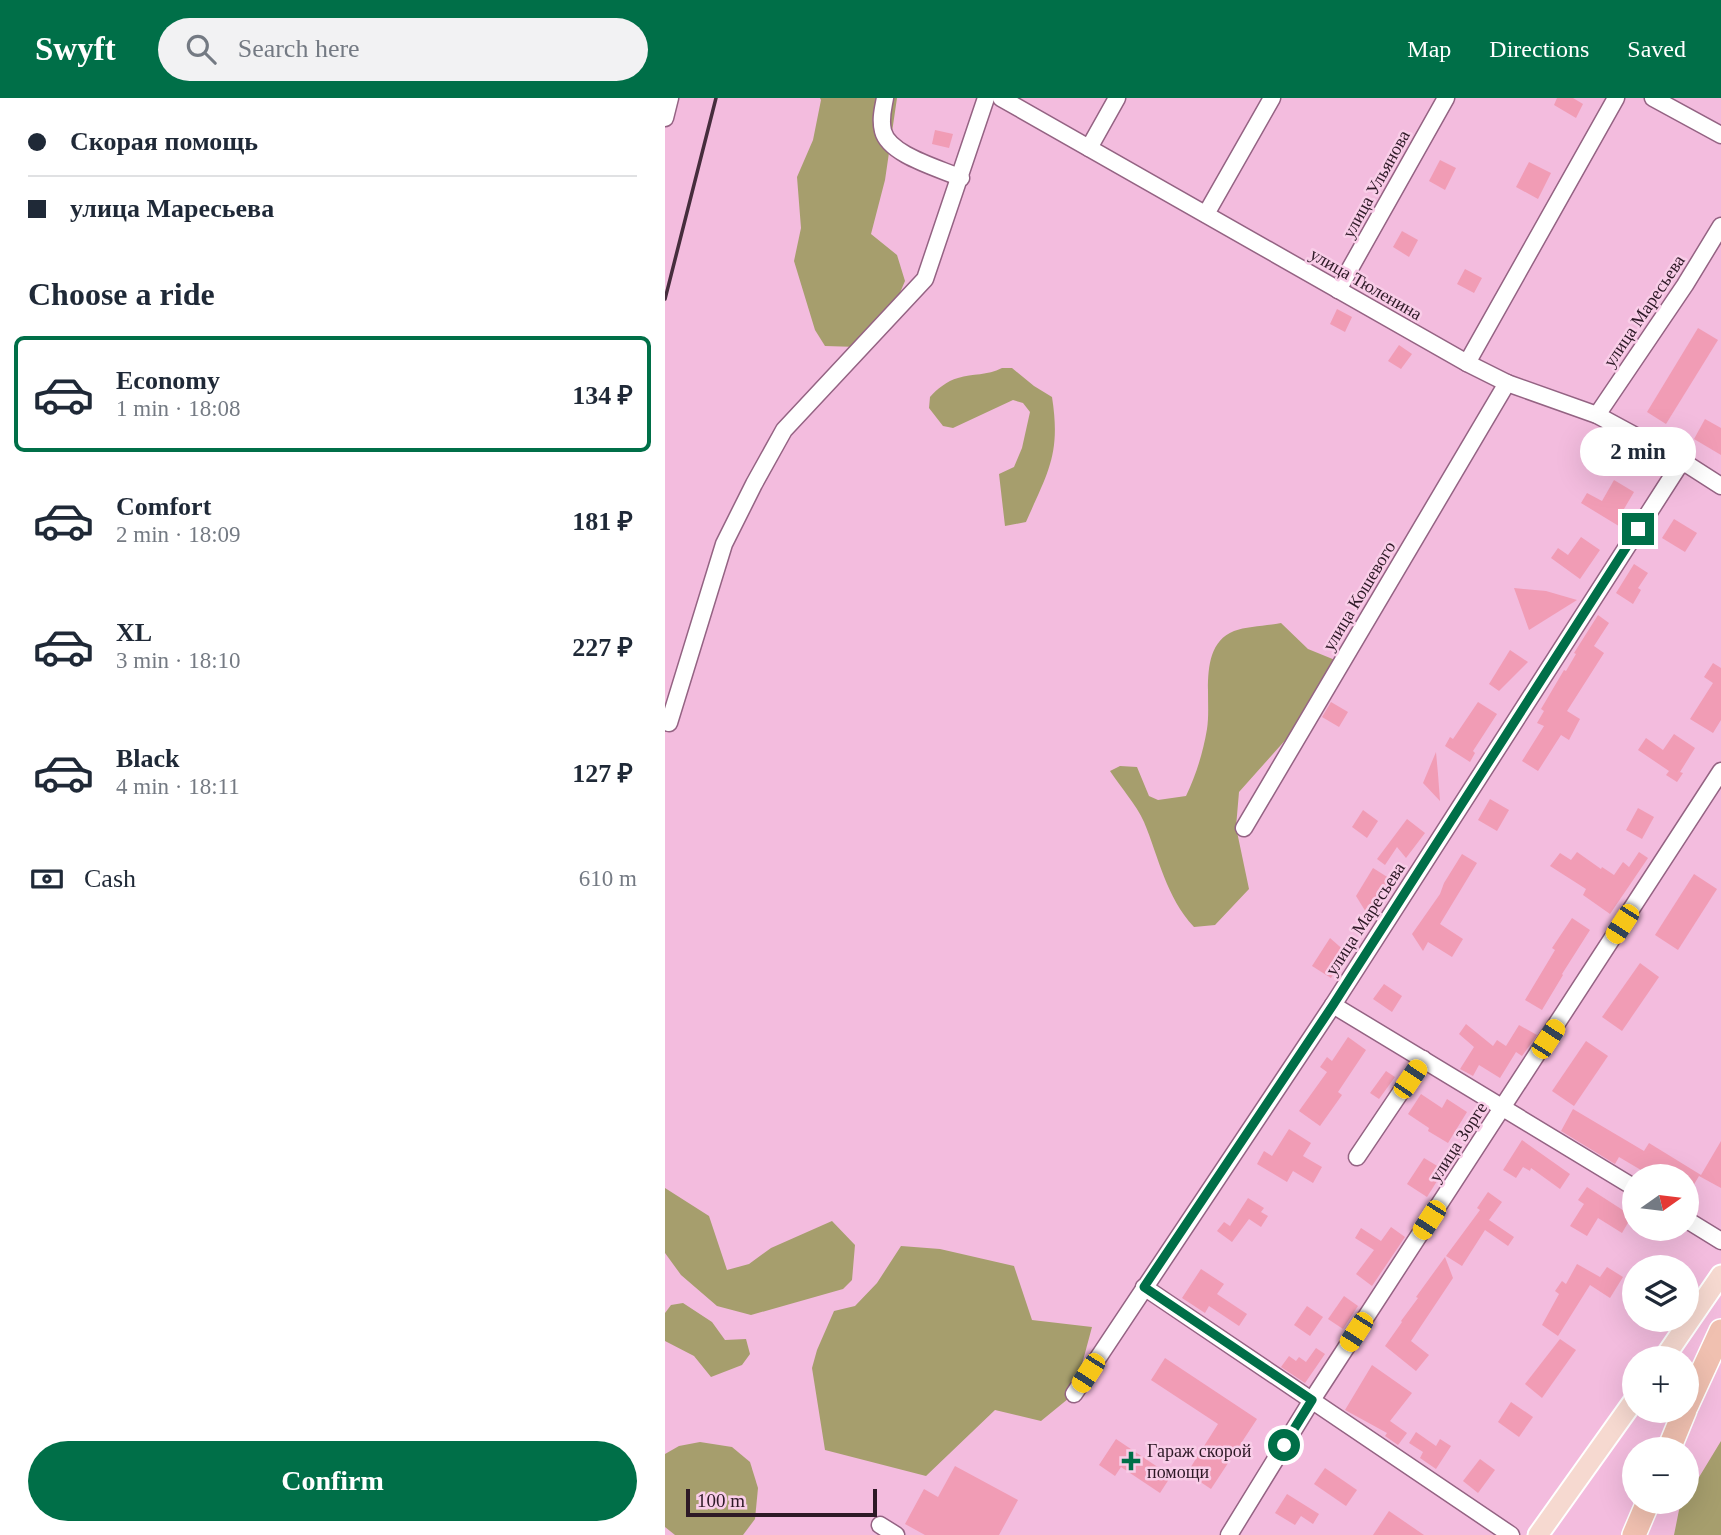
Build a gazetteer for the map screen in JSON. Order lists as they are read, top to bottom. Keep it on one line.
{"streets":{"street":["улица Ульянова","улица Тюленина","улица Маресьева","улица Кошевого","улица Зорге"]},"crossings":[["улица Ульянова","улица Тюленина"],["улица Тюленина","улица Маресьева"],["улица Тюленина","улица Кошевого"]],"places":{"health":["Гараж скорой помощи"]},"scale_bar":"100 m","north":"right","page":{"header":"Swyft","search":"Search here","nav":["Map","Directions","Saved"],"banner":["Скорая помощь","улица Маресьева"],"heading":"Choose a ride","list":[{"name":"Economy","note":"1 min · 18:08","value":"134 ₽"},{"name":"Comfort","note":"2 min · 18:09","value":"181 ₽"},{"name":"XL","note":"3 min · 18:10","value":"227 ₽"},{"name":"Black","note":"4 min · 18:11","value":"127 ₽"}],"bubble":"2 min","pay":["Cash","610 m"],"map_buttons":["+","−"],"buttons":"Confirm","scale":"100 m"}}
